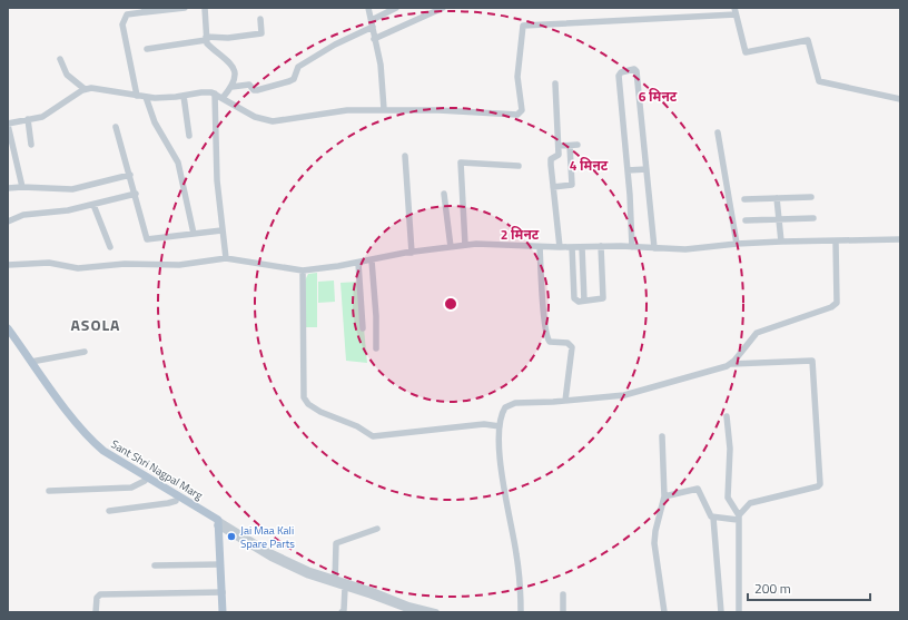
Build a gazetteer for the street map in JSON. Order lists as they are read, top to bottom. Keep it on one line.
{"streets":{"main road":["Sant Shri Nagpal Marg"]},"districts":["ASOLA"],"places":["Jai Maa Kali Spare Parts"],"scale_bar":"200 m","rings":["6 मिनट","4 मिनट","2 मिनट"]}
